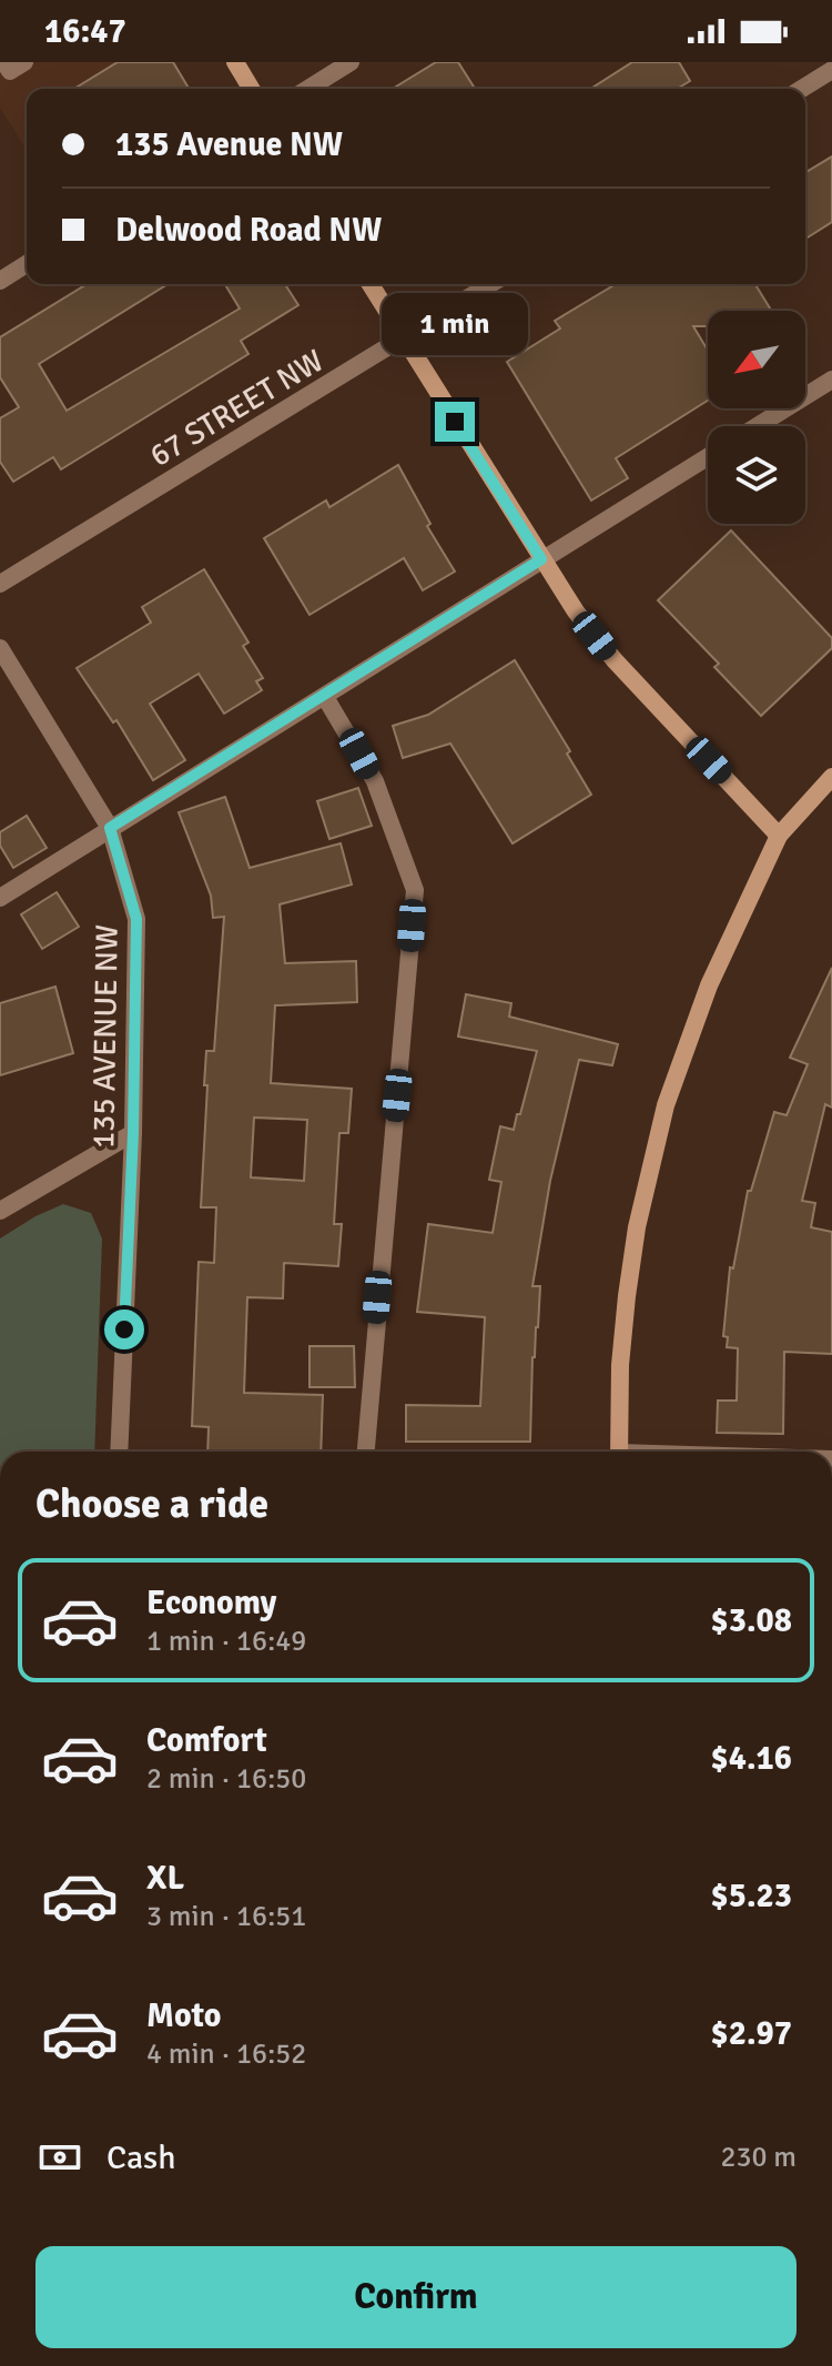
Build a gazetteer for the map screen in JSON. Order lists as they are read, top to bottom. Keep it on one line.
{"streets":{"street":["67 STREET NW","135 AVENUE NW"]},"north":"bottom left","page":{"status":"16:47","banner":["135 Avenue NW","Delwood Road NW"],"bubble":"1 min","heading":"Choose a ride","list":[{"name":"Economy","note":"1 min · 16:49","value":"$3.08"},{"name":"Comfort","note":"2 min · 16:50","value":"$4.16"},{"name":"XL","note":"3 min · 16:51","value":"$5.23"},{"name":"Moto","note":"4 min · 16:52","value":"$2.97"}],"pay":["Cash","230 m"],"buttons":"Confirm"}}
